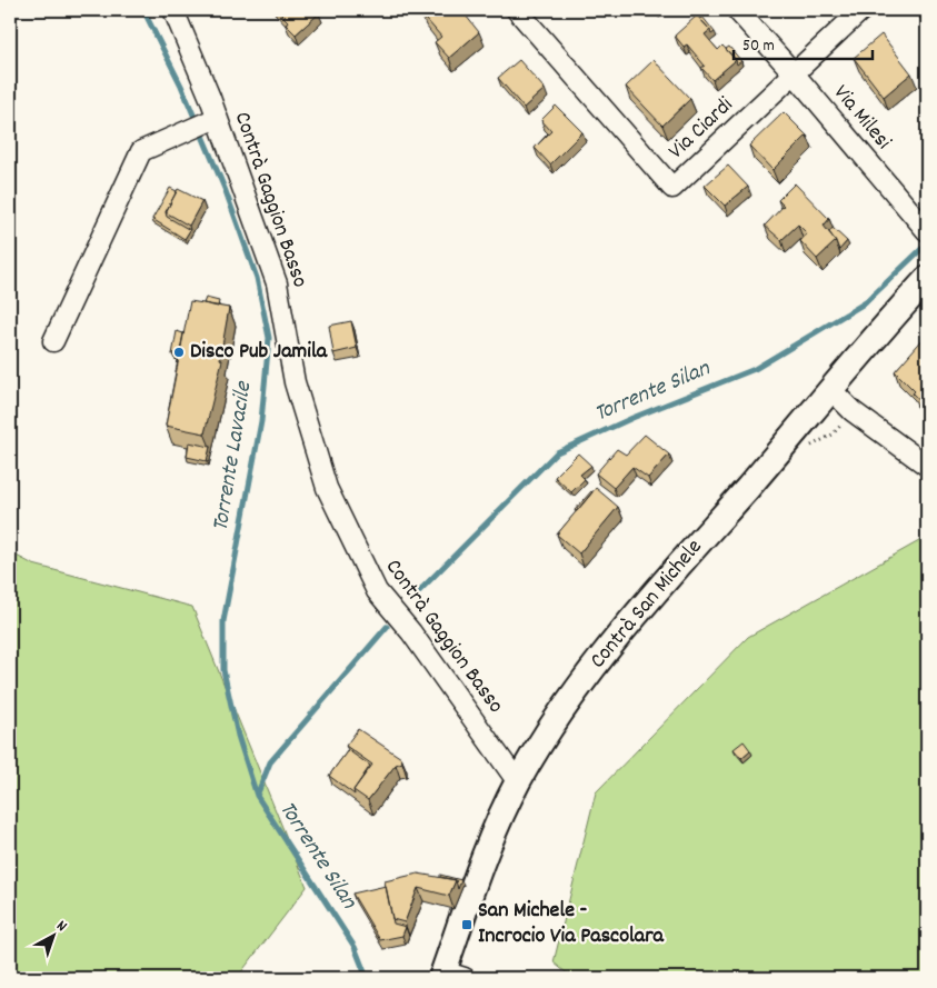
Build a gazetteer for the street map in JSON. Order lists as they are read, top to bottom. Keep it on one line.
{"streets":{"main road":["Contrà San Michele"],"street":["Via Milesi","Via Ciardi","Contrà Gaggion Basso"]},"crossings":[["Via Milesi","Via Ciardi"],["Contrà Gaggion Basso","Contrà San Michele"]],"water":["Torrente Silan","Torrente Lavacile"],"places":{"other":["Disco Pub Jamila"],"transit":["San Michele - Incrocio Via Pascolara"]},"scale_bar":"50 m","north":"top right"}
